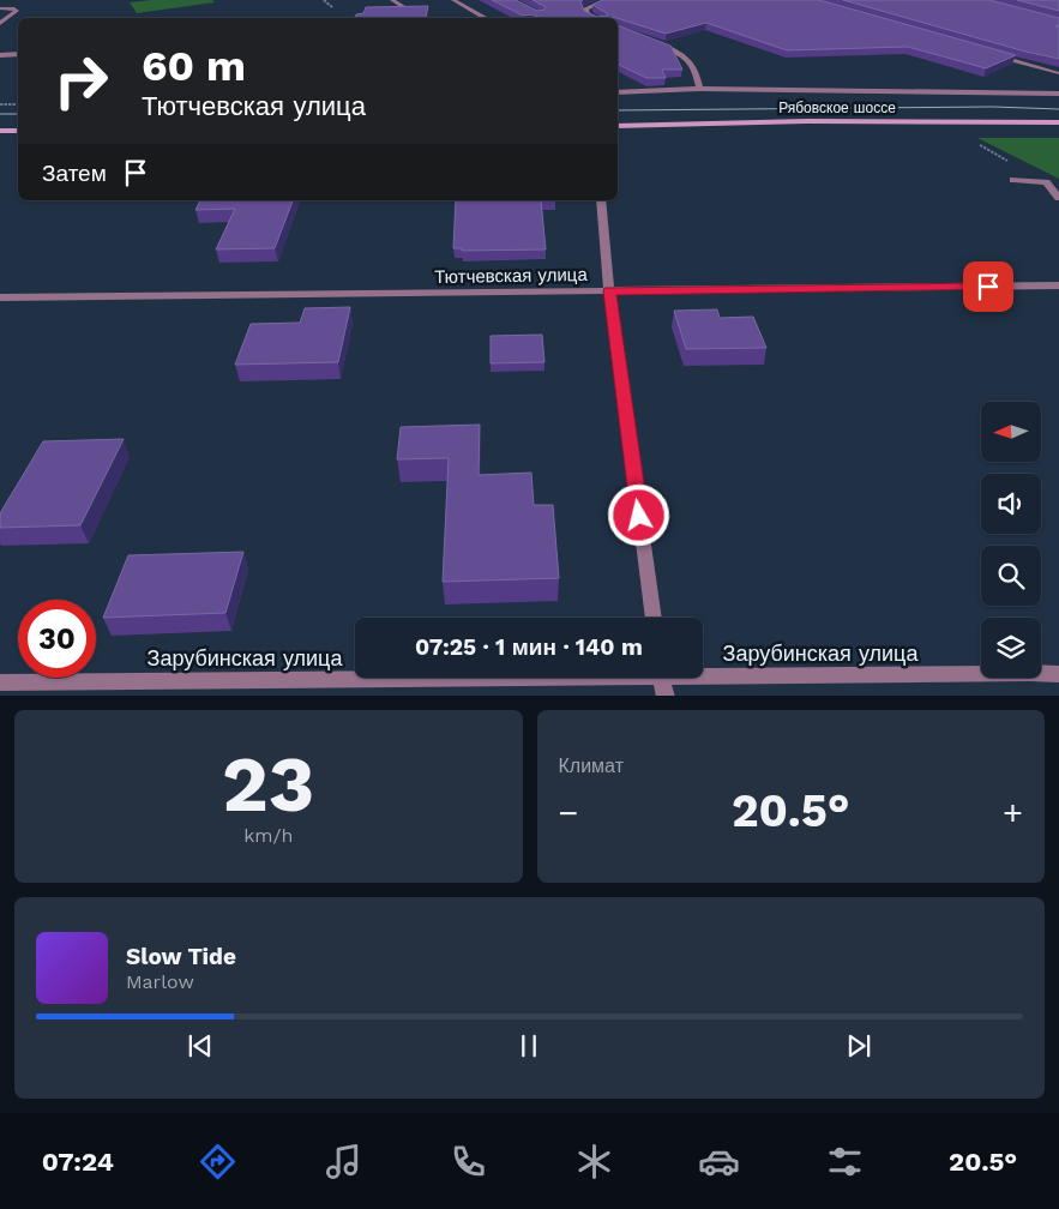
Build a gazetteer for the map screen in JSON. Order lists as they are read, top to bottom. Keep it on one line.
{"streets":{"main road":["Рябовское шоссе"],"street":["Тютчевская улица","Зарубинская улица"]},"north":"left","page":{"turn":["60 m","Тютчевская улица"],"then":"Затем","limit":"30","trip":"07:25 · 1 мин · 140 m","tile":[["23","km/h"],"Климат"],"heat":["−","20.5°","+"],"song":["Slow Tide","Marlow"],"tabs":["07:24","20.5°"]}}
